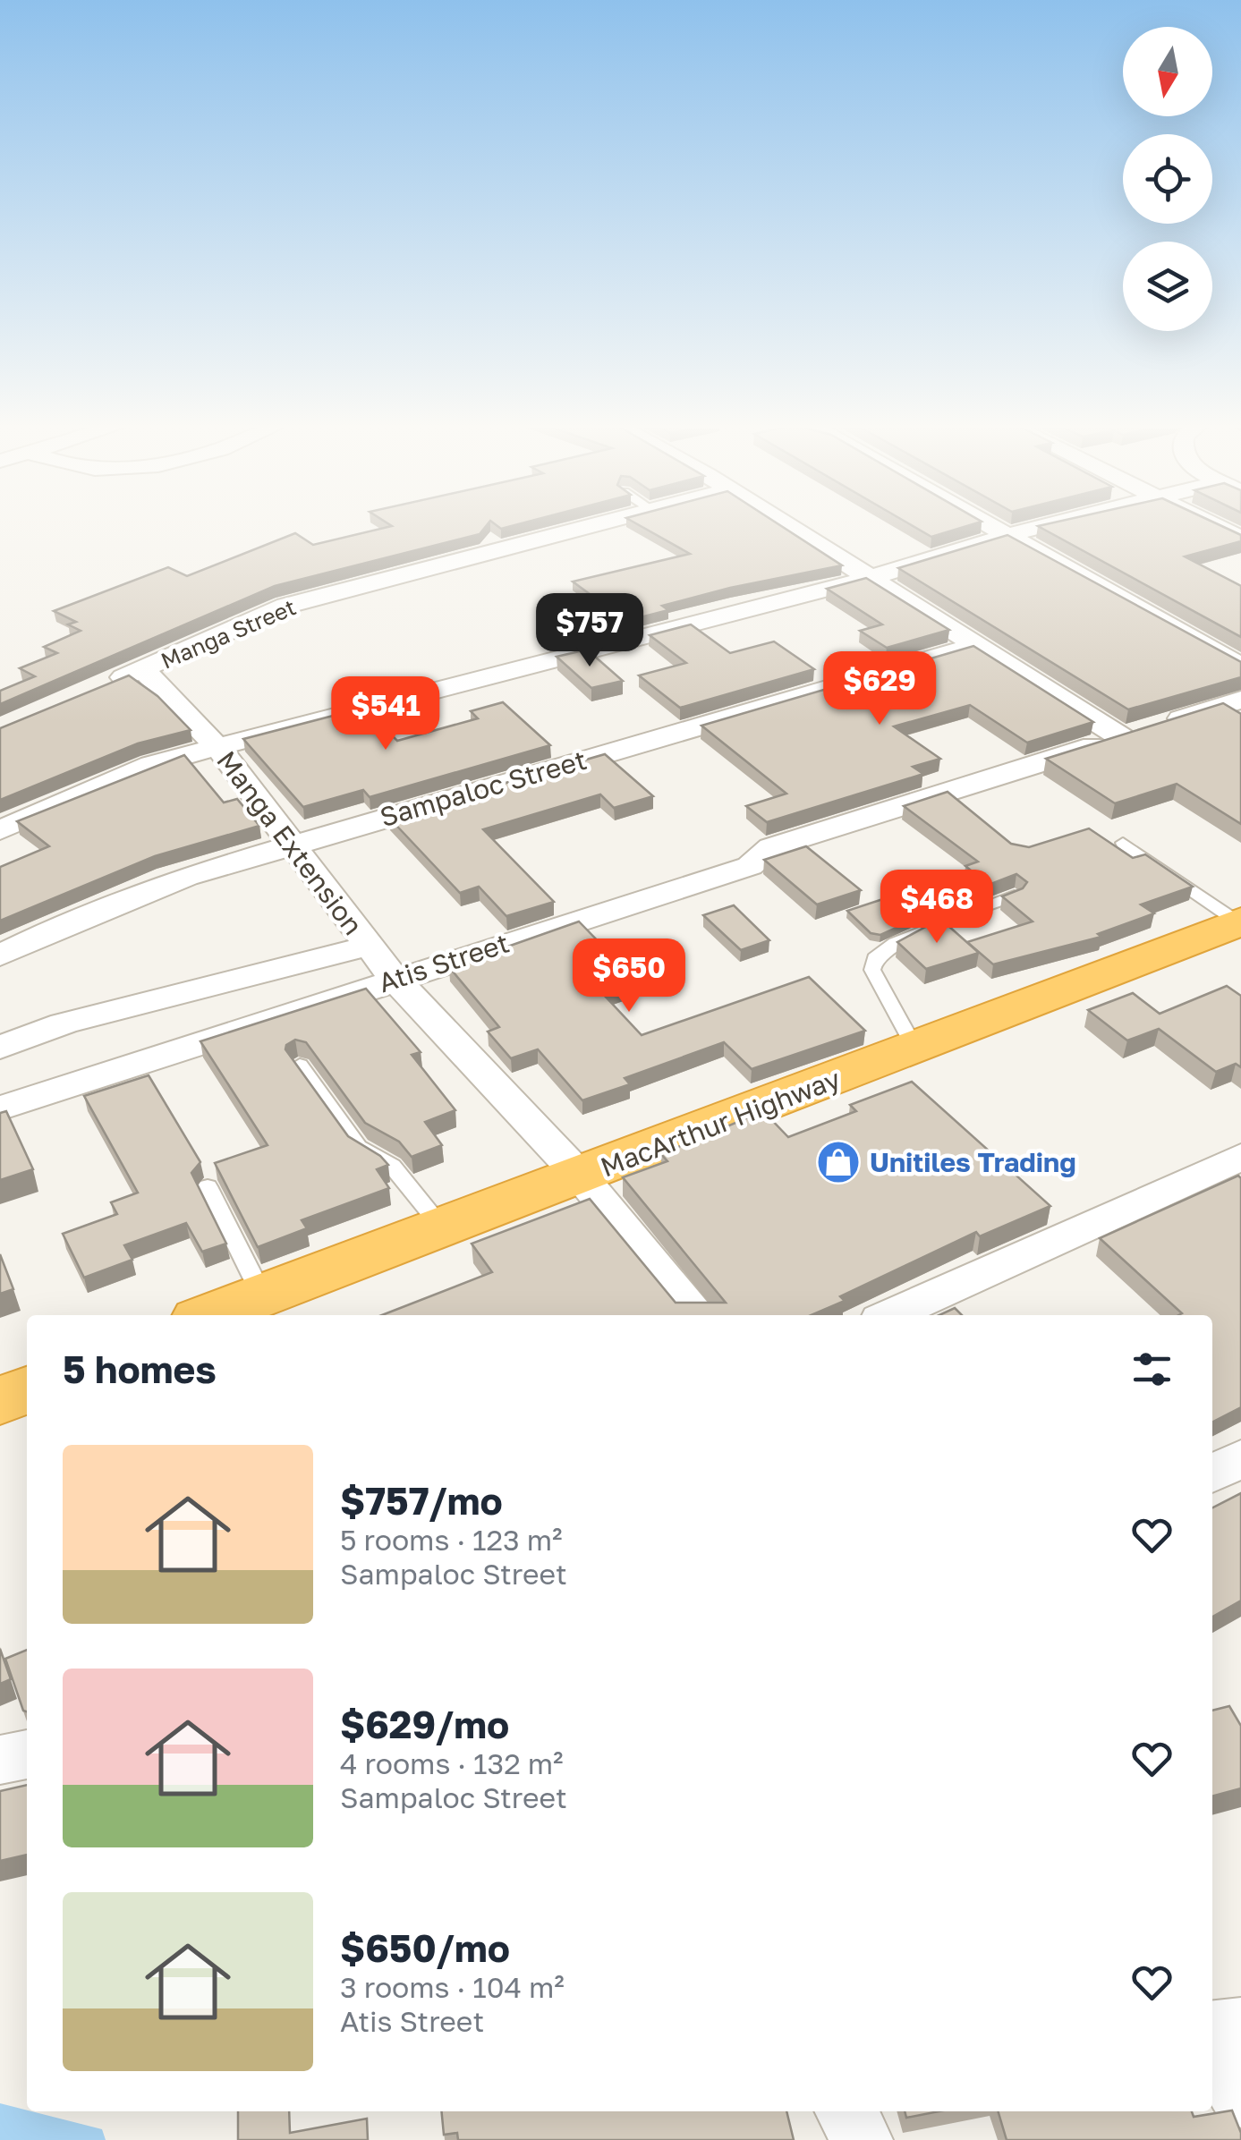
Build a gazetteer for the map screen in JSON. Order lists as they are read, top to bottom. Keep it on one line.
{"streets":{"highway":["MacArthur Highway"],"street":["Manga Street","Sampaloc Street","Manga Extension","Atis Street"]},"crossings":[["Manga Street","Manga Extension"],["Sampaloc Street","Manga Extension"],["Manga Extension","Atis Street"],["Manga Extension","MacArthur Highway"]],"places":{"shop":["Unitiles Trading"]},"north":"bottom","page":{"price":["$757","$629","$541","$468","$650"],"heading":"5 homes","list":[{"name":"$757/mo","note":"5 rooms · 123 m² · Sampaloc Street"},{"name":"$629/mo","note":"4 rooms · 132 m² · Sampaloc Street"},{"name":"$650/mo","note":"3 rooms · 104 m² · Atis Street"}]}}
